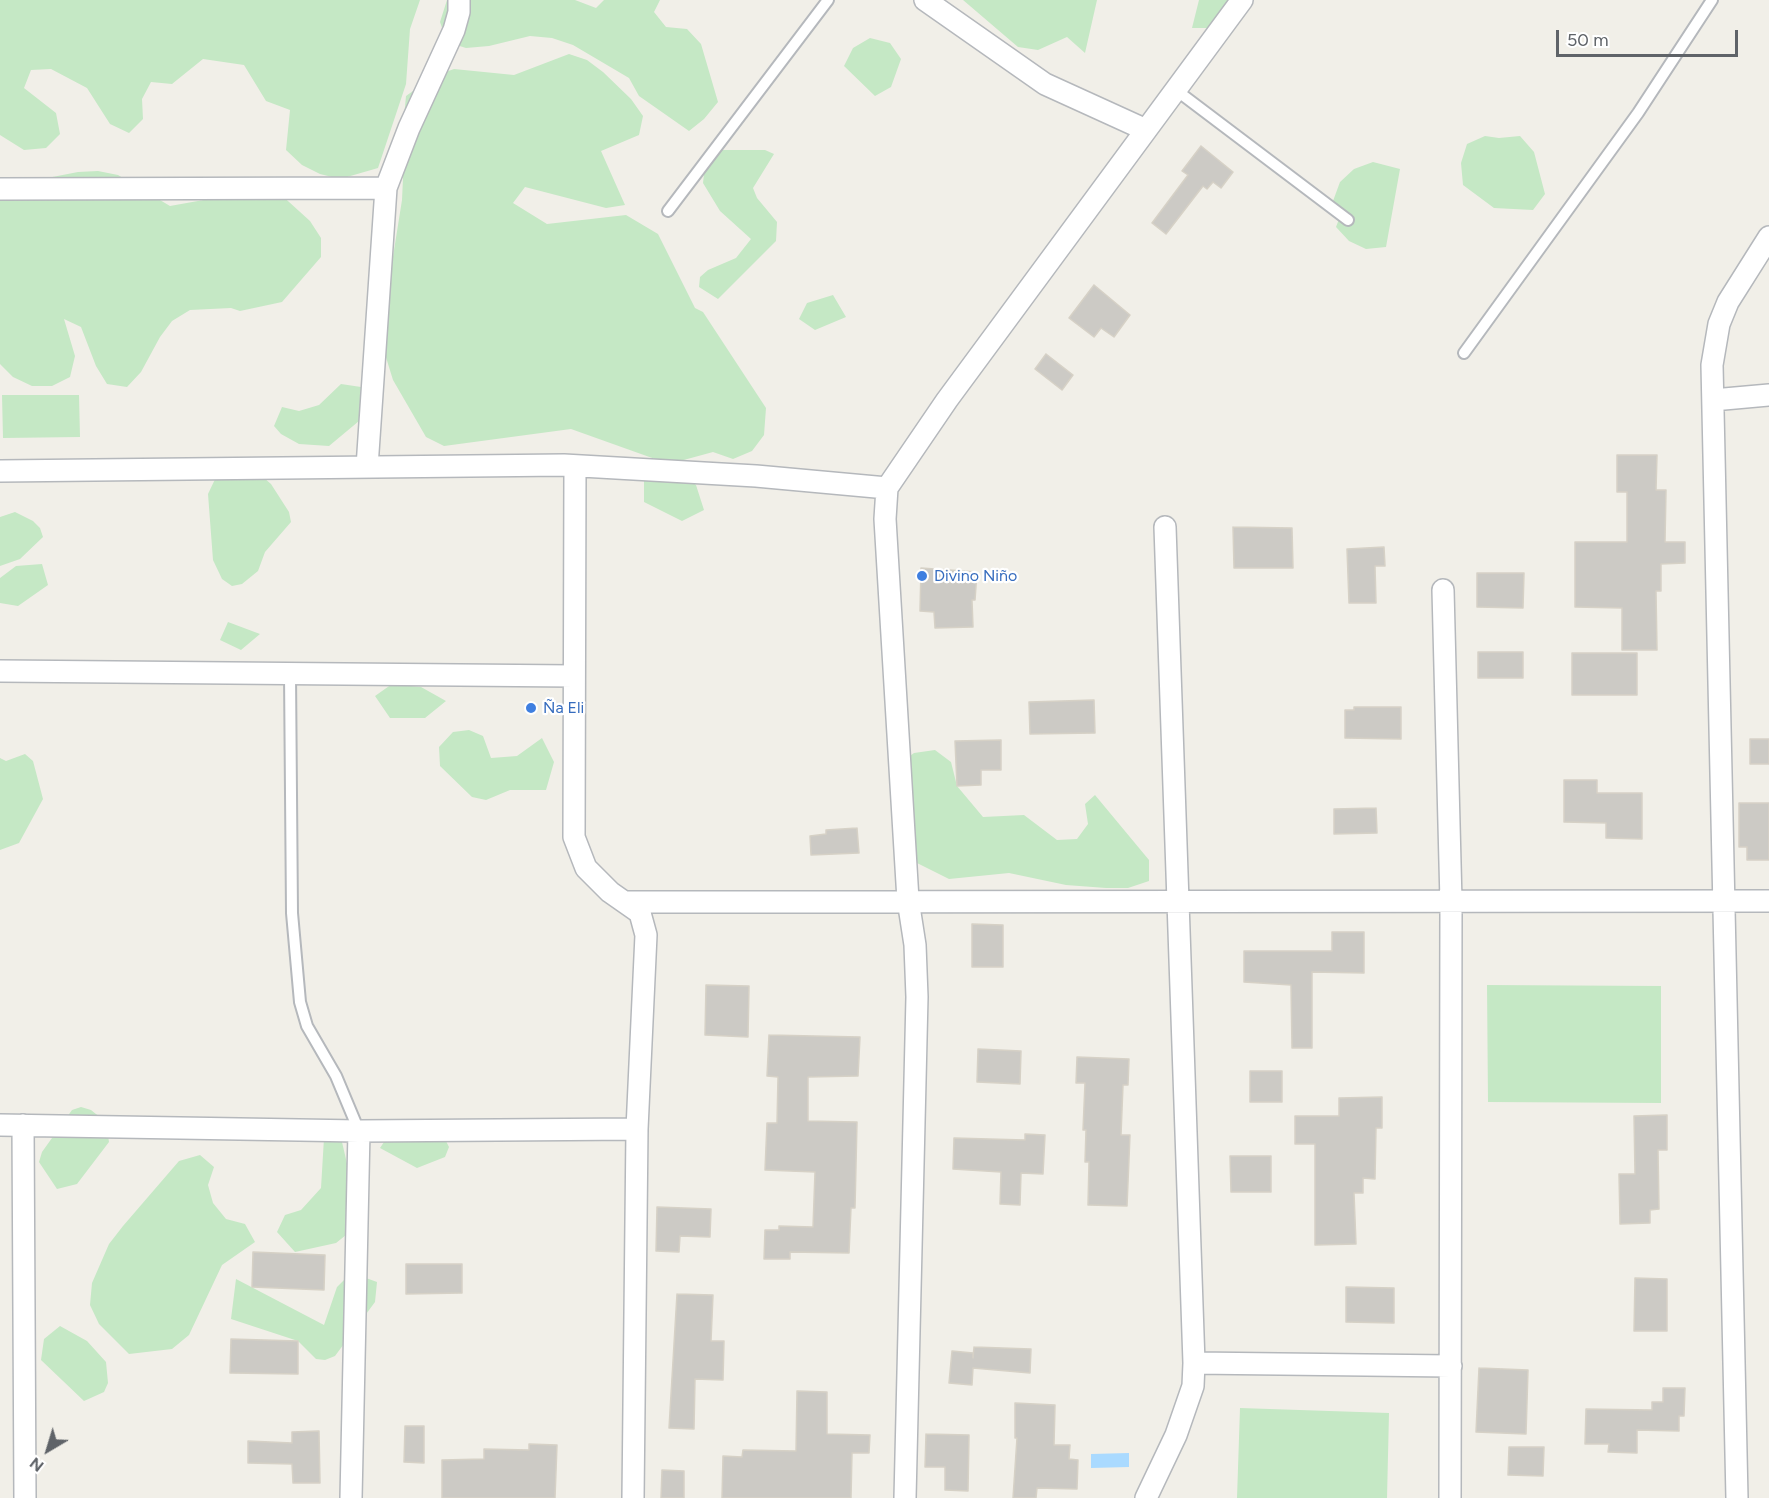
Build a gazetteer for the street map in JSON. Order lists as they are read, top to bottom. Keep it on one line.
{"places":["Divino Niño","Ña Eli"],"scale_bar":"50 m","north":"bottom left"}
